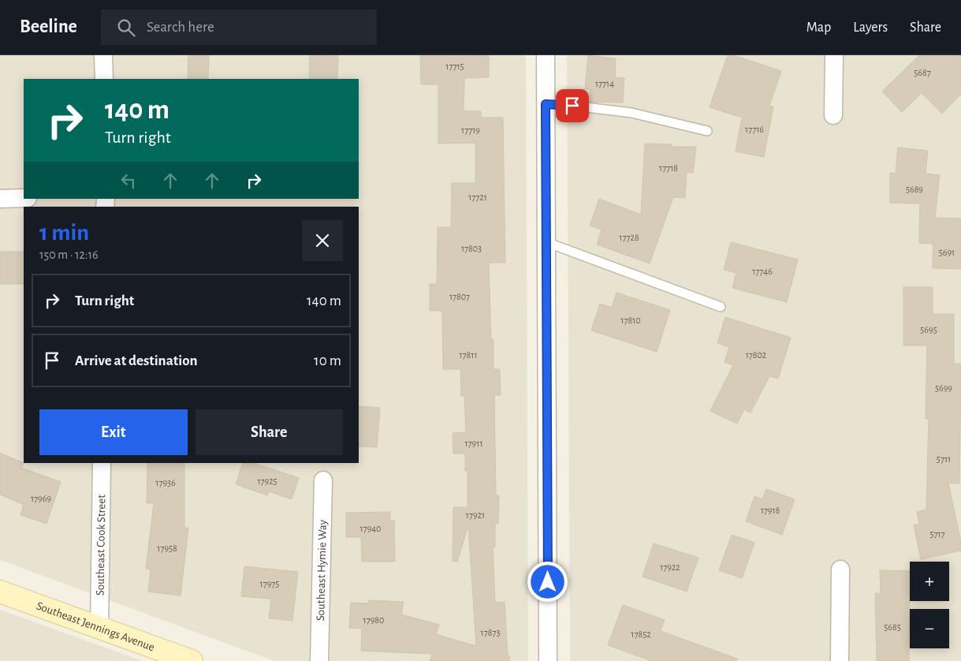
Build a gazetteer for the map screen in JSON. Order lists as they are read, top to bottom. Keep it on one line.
{"streets":{"main road":["Southeast Jennings Avenue"],"street":["Southeast Cook Street","Southeast Hymie Way"]},"crossings":[["Southeast Cook Street","Southeast Jennings Avenue"]],"house_numbers":["17715","5687","17714","17716","17719","17718","5689","17721","17728","17803","5691","17746","17807","17810","5695","17811","17802","5699","17911","5711","17925","17936","17969","17918","17921","17940","5717","17958","17922","17975","17980","5685","17873","17852"],"page":{"header":"Beeline","search":"Search here","nav":["Map","Layers","Share"],"turn":["140 m","Turn right"],"heading":["1 min","150 m · 12:16"],"list":[{"name":"Turn right","value":"140 m"},{"name":"Arrive at destination","value":"10 m"}],"buttons":["Exit","Share"],"map_buttons":["+","−"]}}
